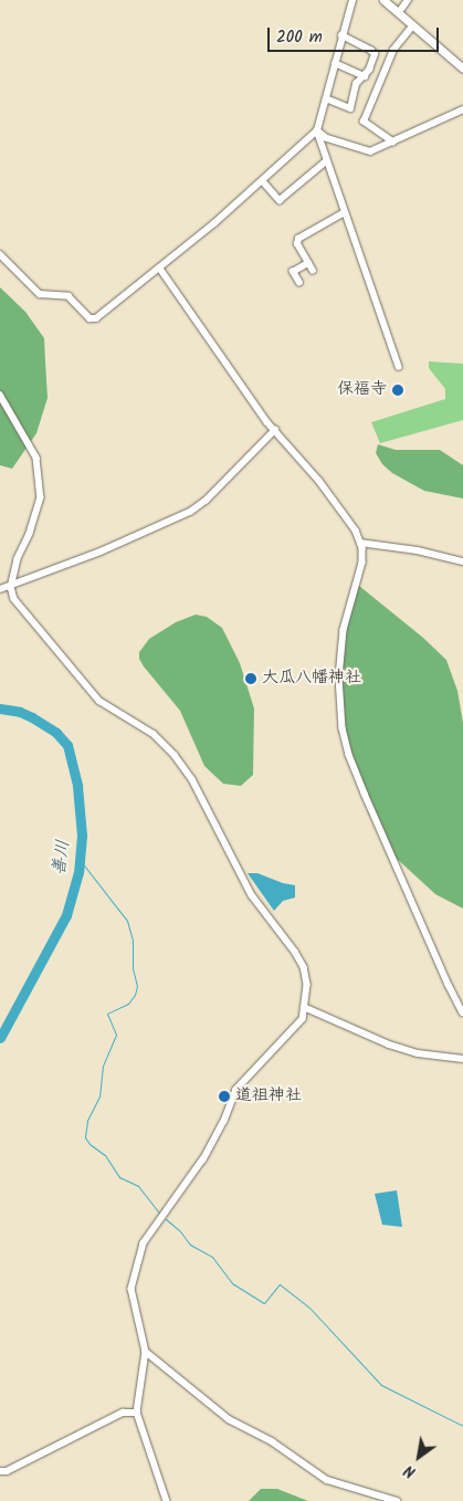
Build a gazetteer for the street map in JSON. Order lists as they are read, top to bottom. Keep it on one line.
{"water":["善川"],"places":["保福寺","大瓜八幡神社","道祖神社"],"scale_bar":"200 m","north":"bottom left"}
